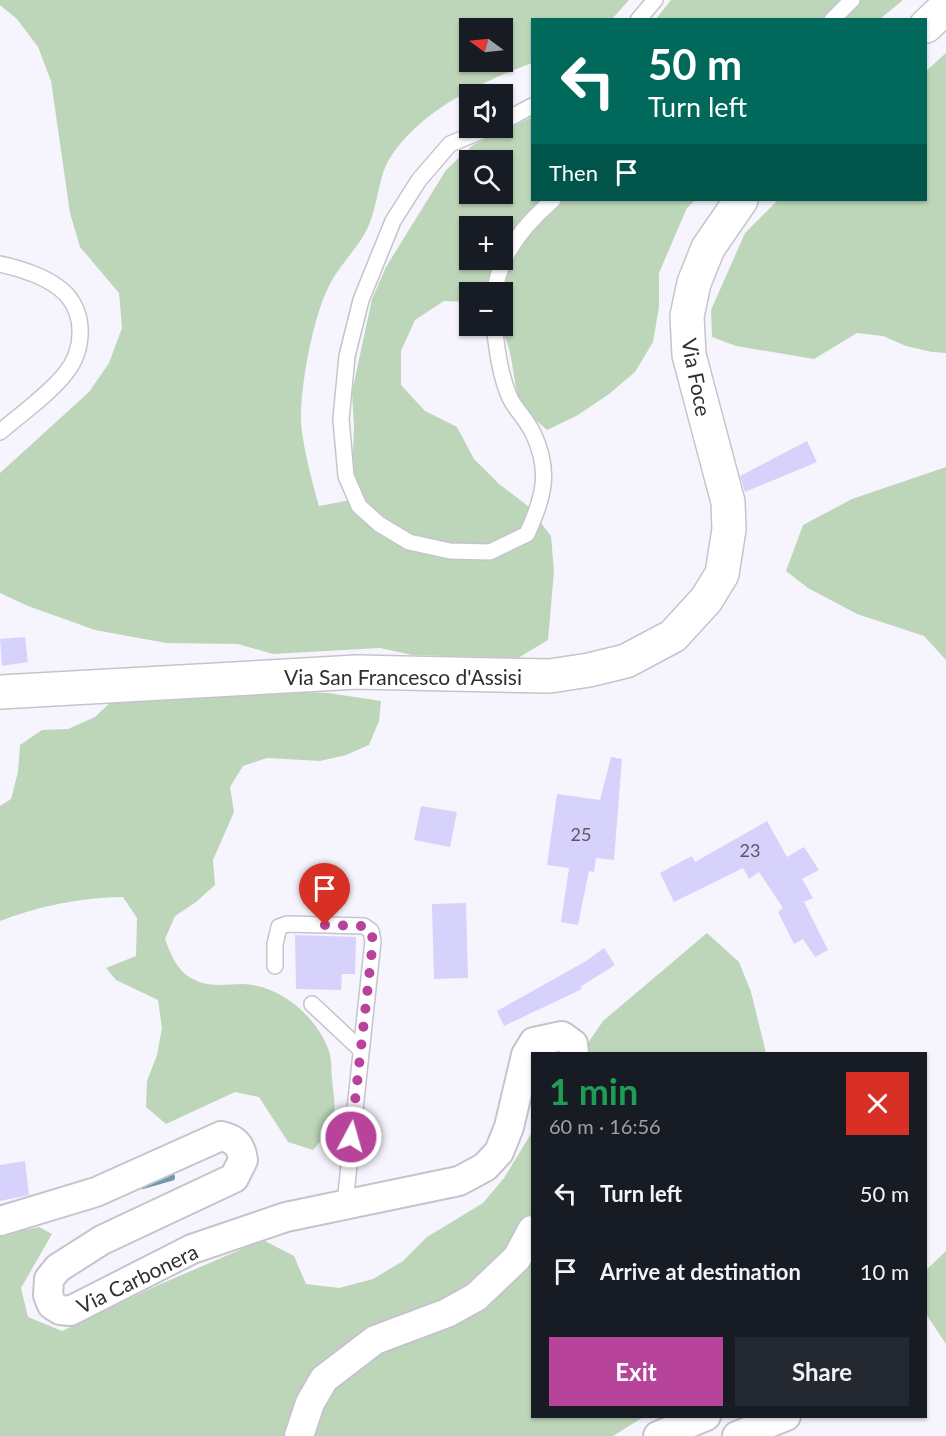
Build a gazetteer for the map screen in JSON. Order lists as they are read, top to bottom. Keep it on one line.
{"streets":{"main road":["Via Foce","Via San Francesco d'Assisi"],"street":["Via Carbonera"]},"crossings":[["Via Foce","Via San Francesco d'Assisi"]],"house_numbers":["25","23"],"north":"left","page":{"map_buttons":["+","−"],"turn":["50 m","Turn left"],"then":"Then","heading":["1 min","60 m · 16:56"],"list":[{"name":"Turn left","value":"50 m"},{"name":"Arrive at destination","value":"10 m"}],"buttons":["Exit","Share"]}}
